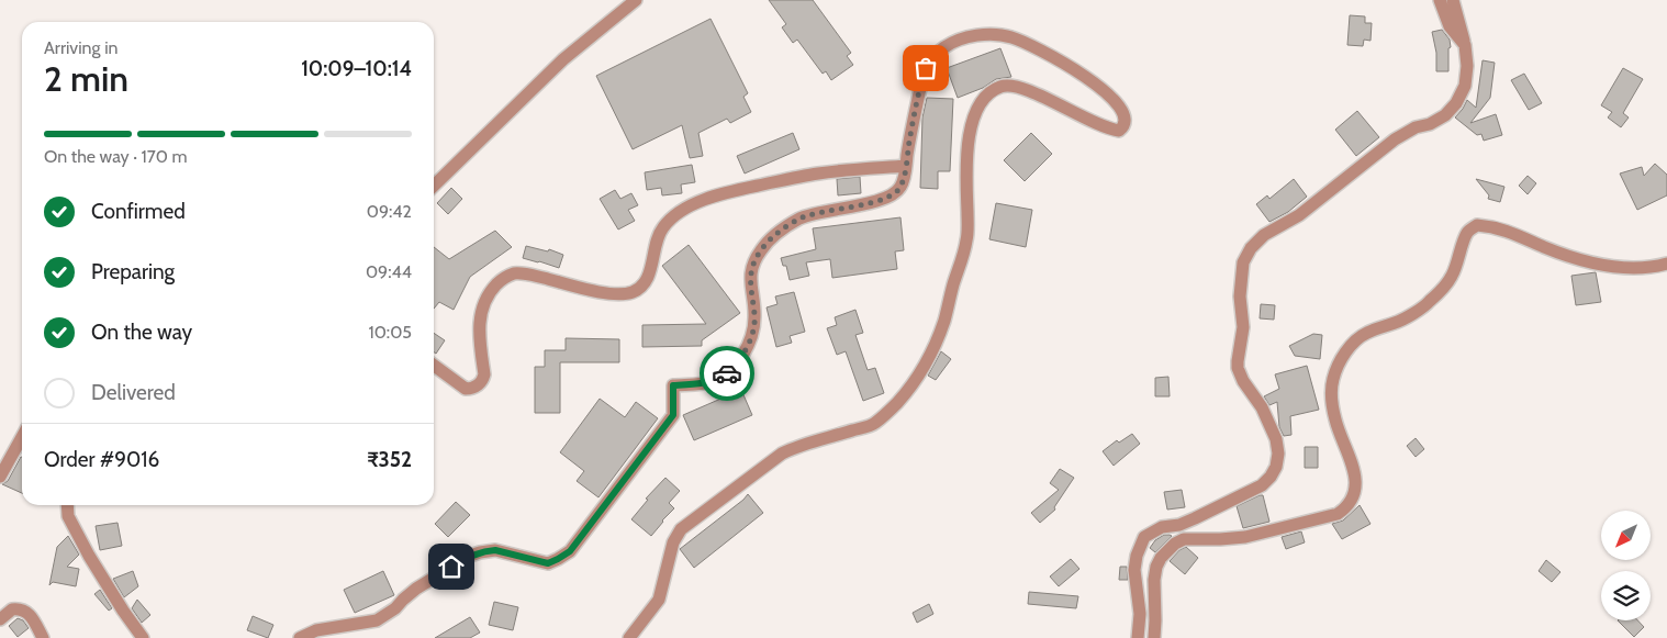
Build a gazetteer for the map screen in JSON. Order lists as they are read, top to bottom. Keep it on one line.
{"north":"bottom left","page":{"heading":["2 min","Arriving in","10:09–10:14"],"panel":["Order #9016","₹352"],"bar":"On the way · 170 m","list":[["Confirmed","09:42"],["Preparing","09:44"],["On the way","10:05"],"Delivered"]}}
